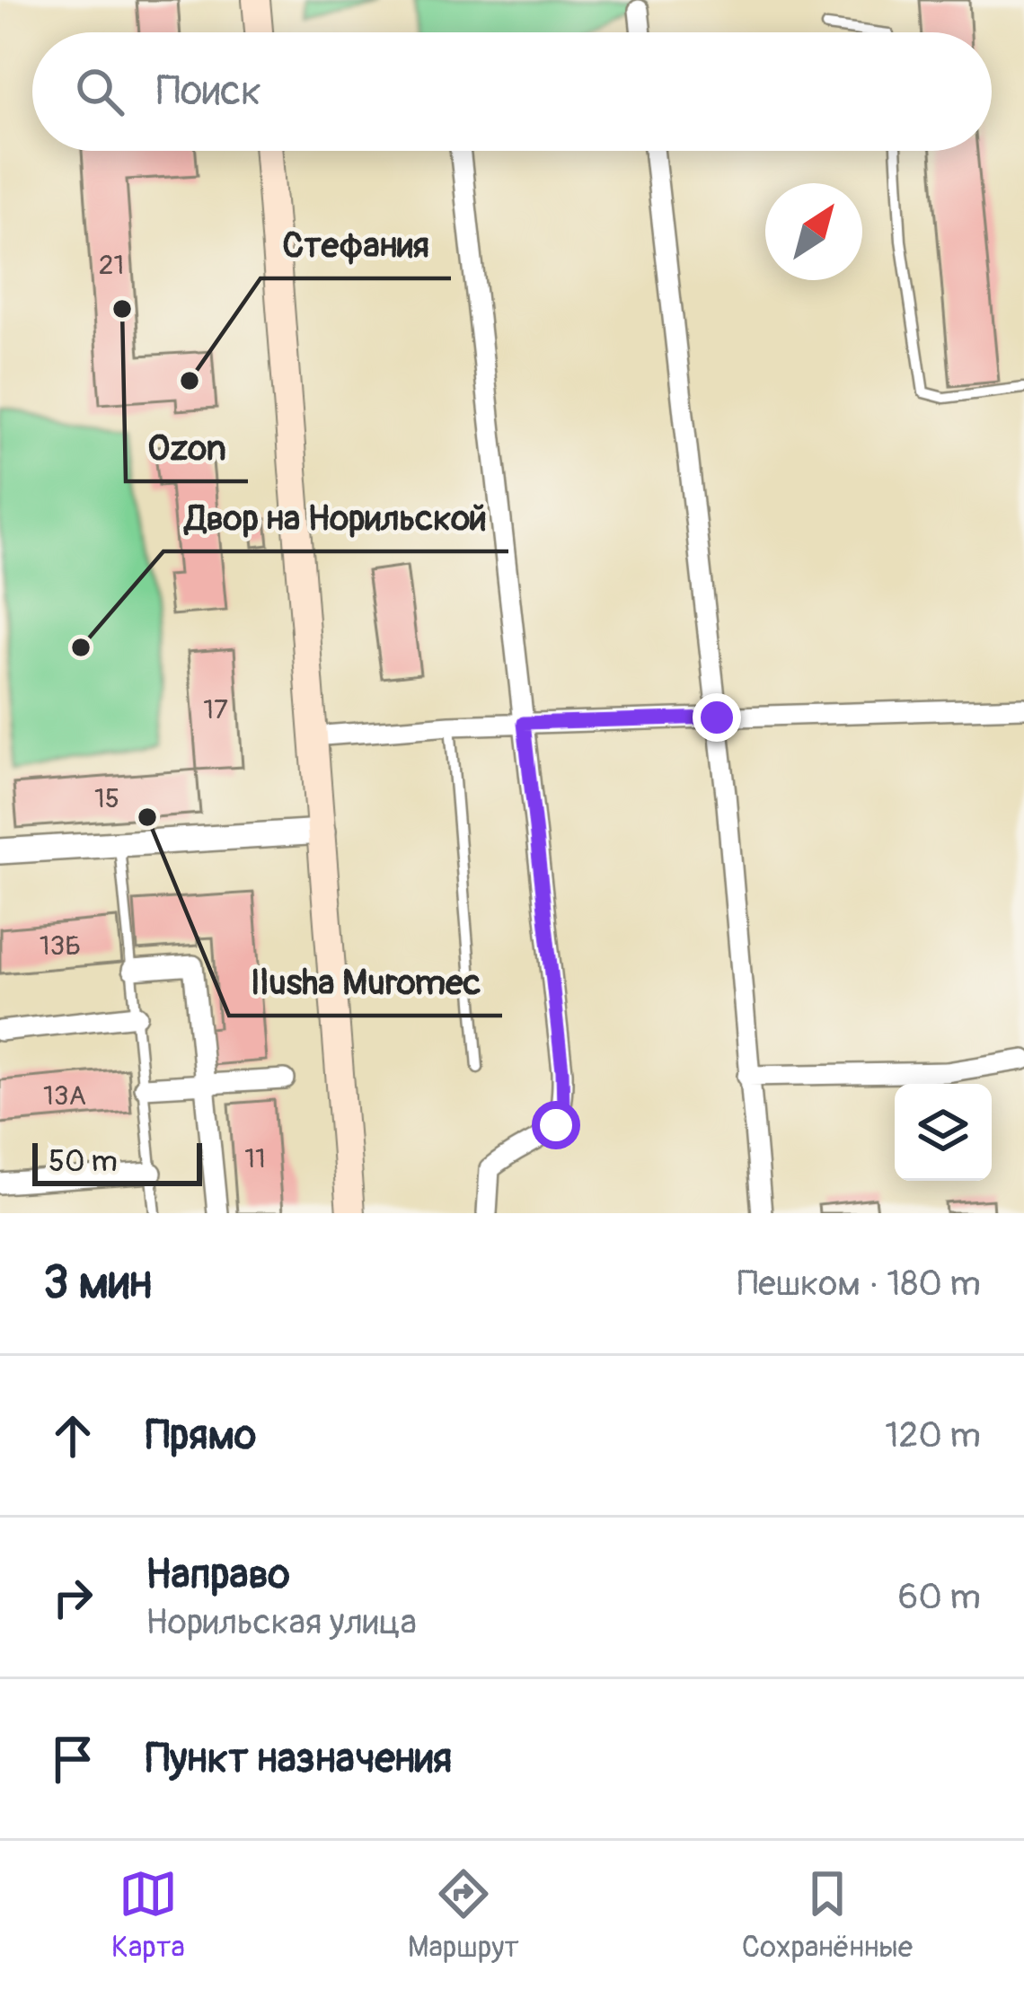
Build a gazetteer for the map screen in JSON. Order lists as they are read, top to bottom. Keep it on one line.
{"places":["Ozon","Стефания","Двор на Норильской","Ilusha Muromec"],"house_numbers":["21","17","15","13Б","13А","11"],"scale_bar":"50 m","north":"top right","page":{"search":"Поиск","scale":"50 m","heading":["3 мин","Пешком · 180 m"],"list":[["Прямо","120 m"],["Направо","Норильская улица","60 m"],"Пункт назначения"],"nav":["Карта","Маршрут","Сохранённые"]}}
